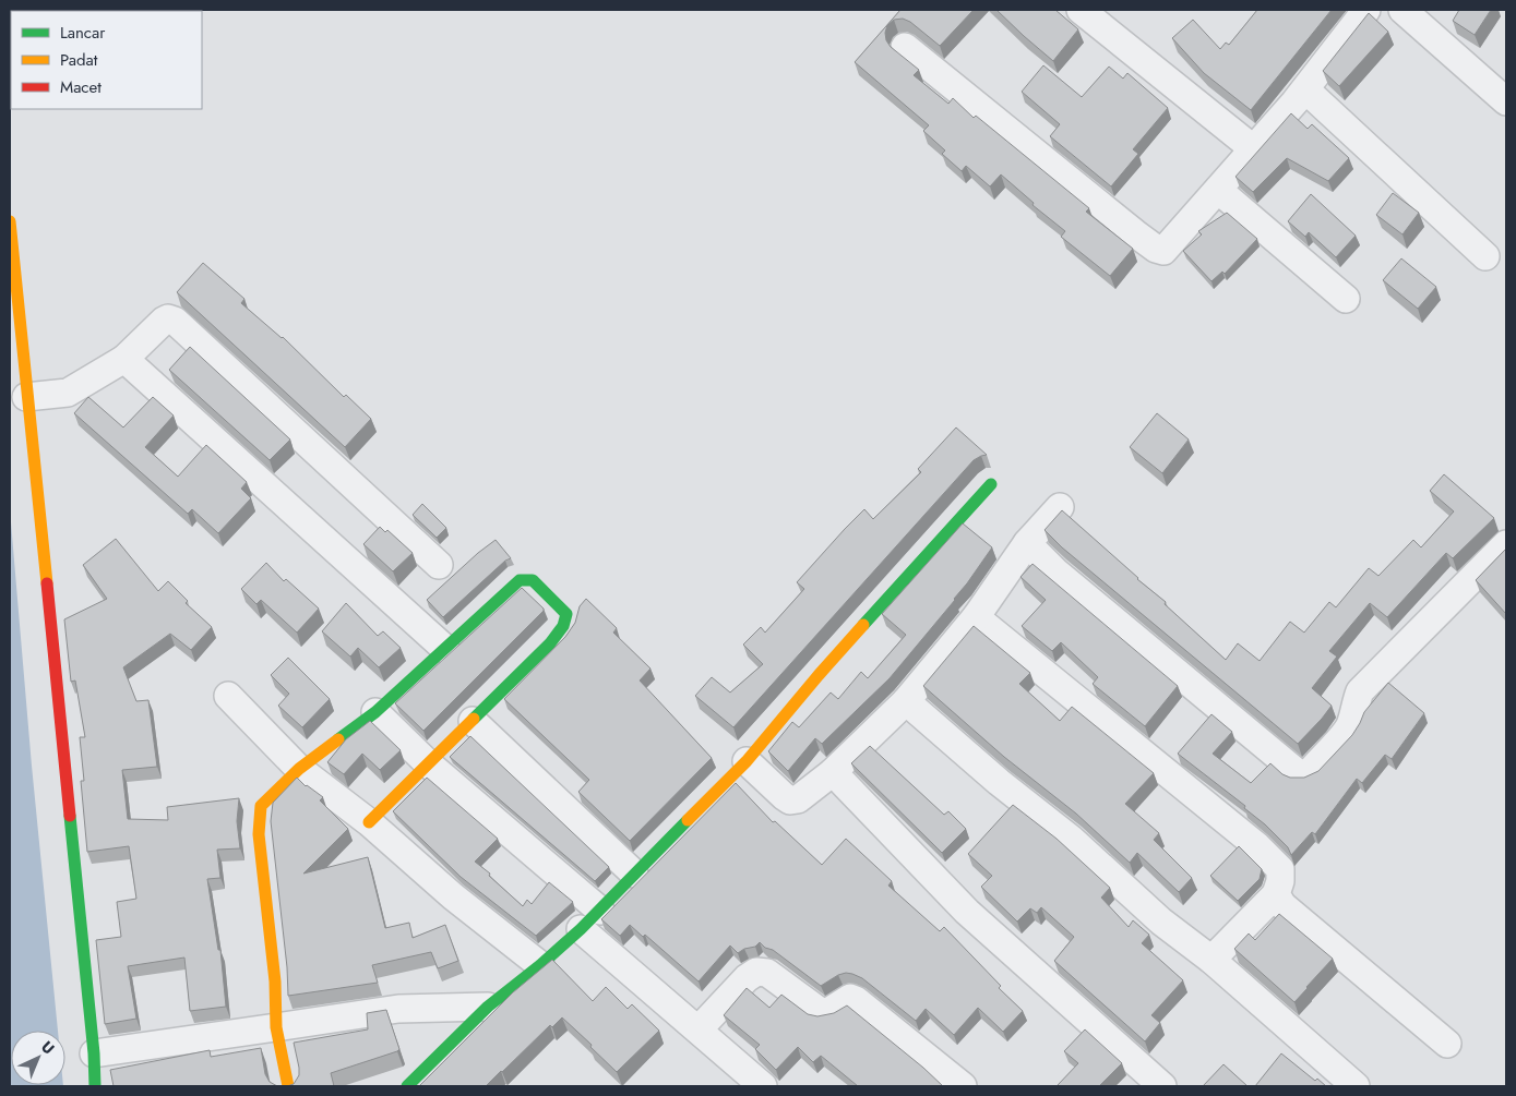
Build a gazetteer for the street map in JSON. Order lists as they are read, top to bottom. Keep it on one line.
{"legend":["Lancar","Padat","Macet"],"north":"top right"}
